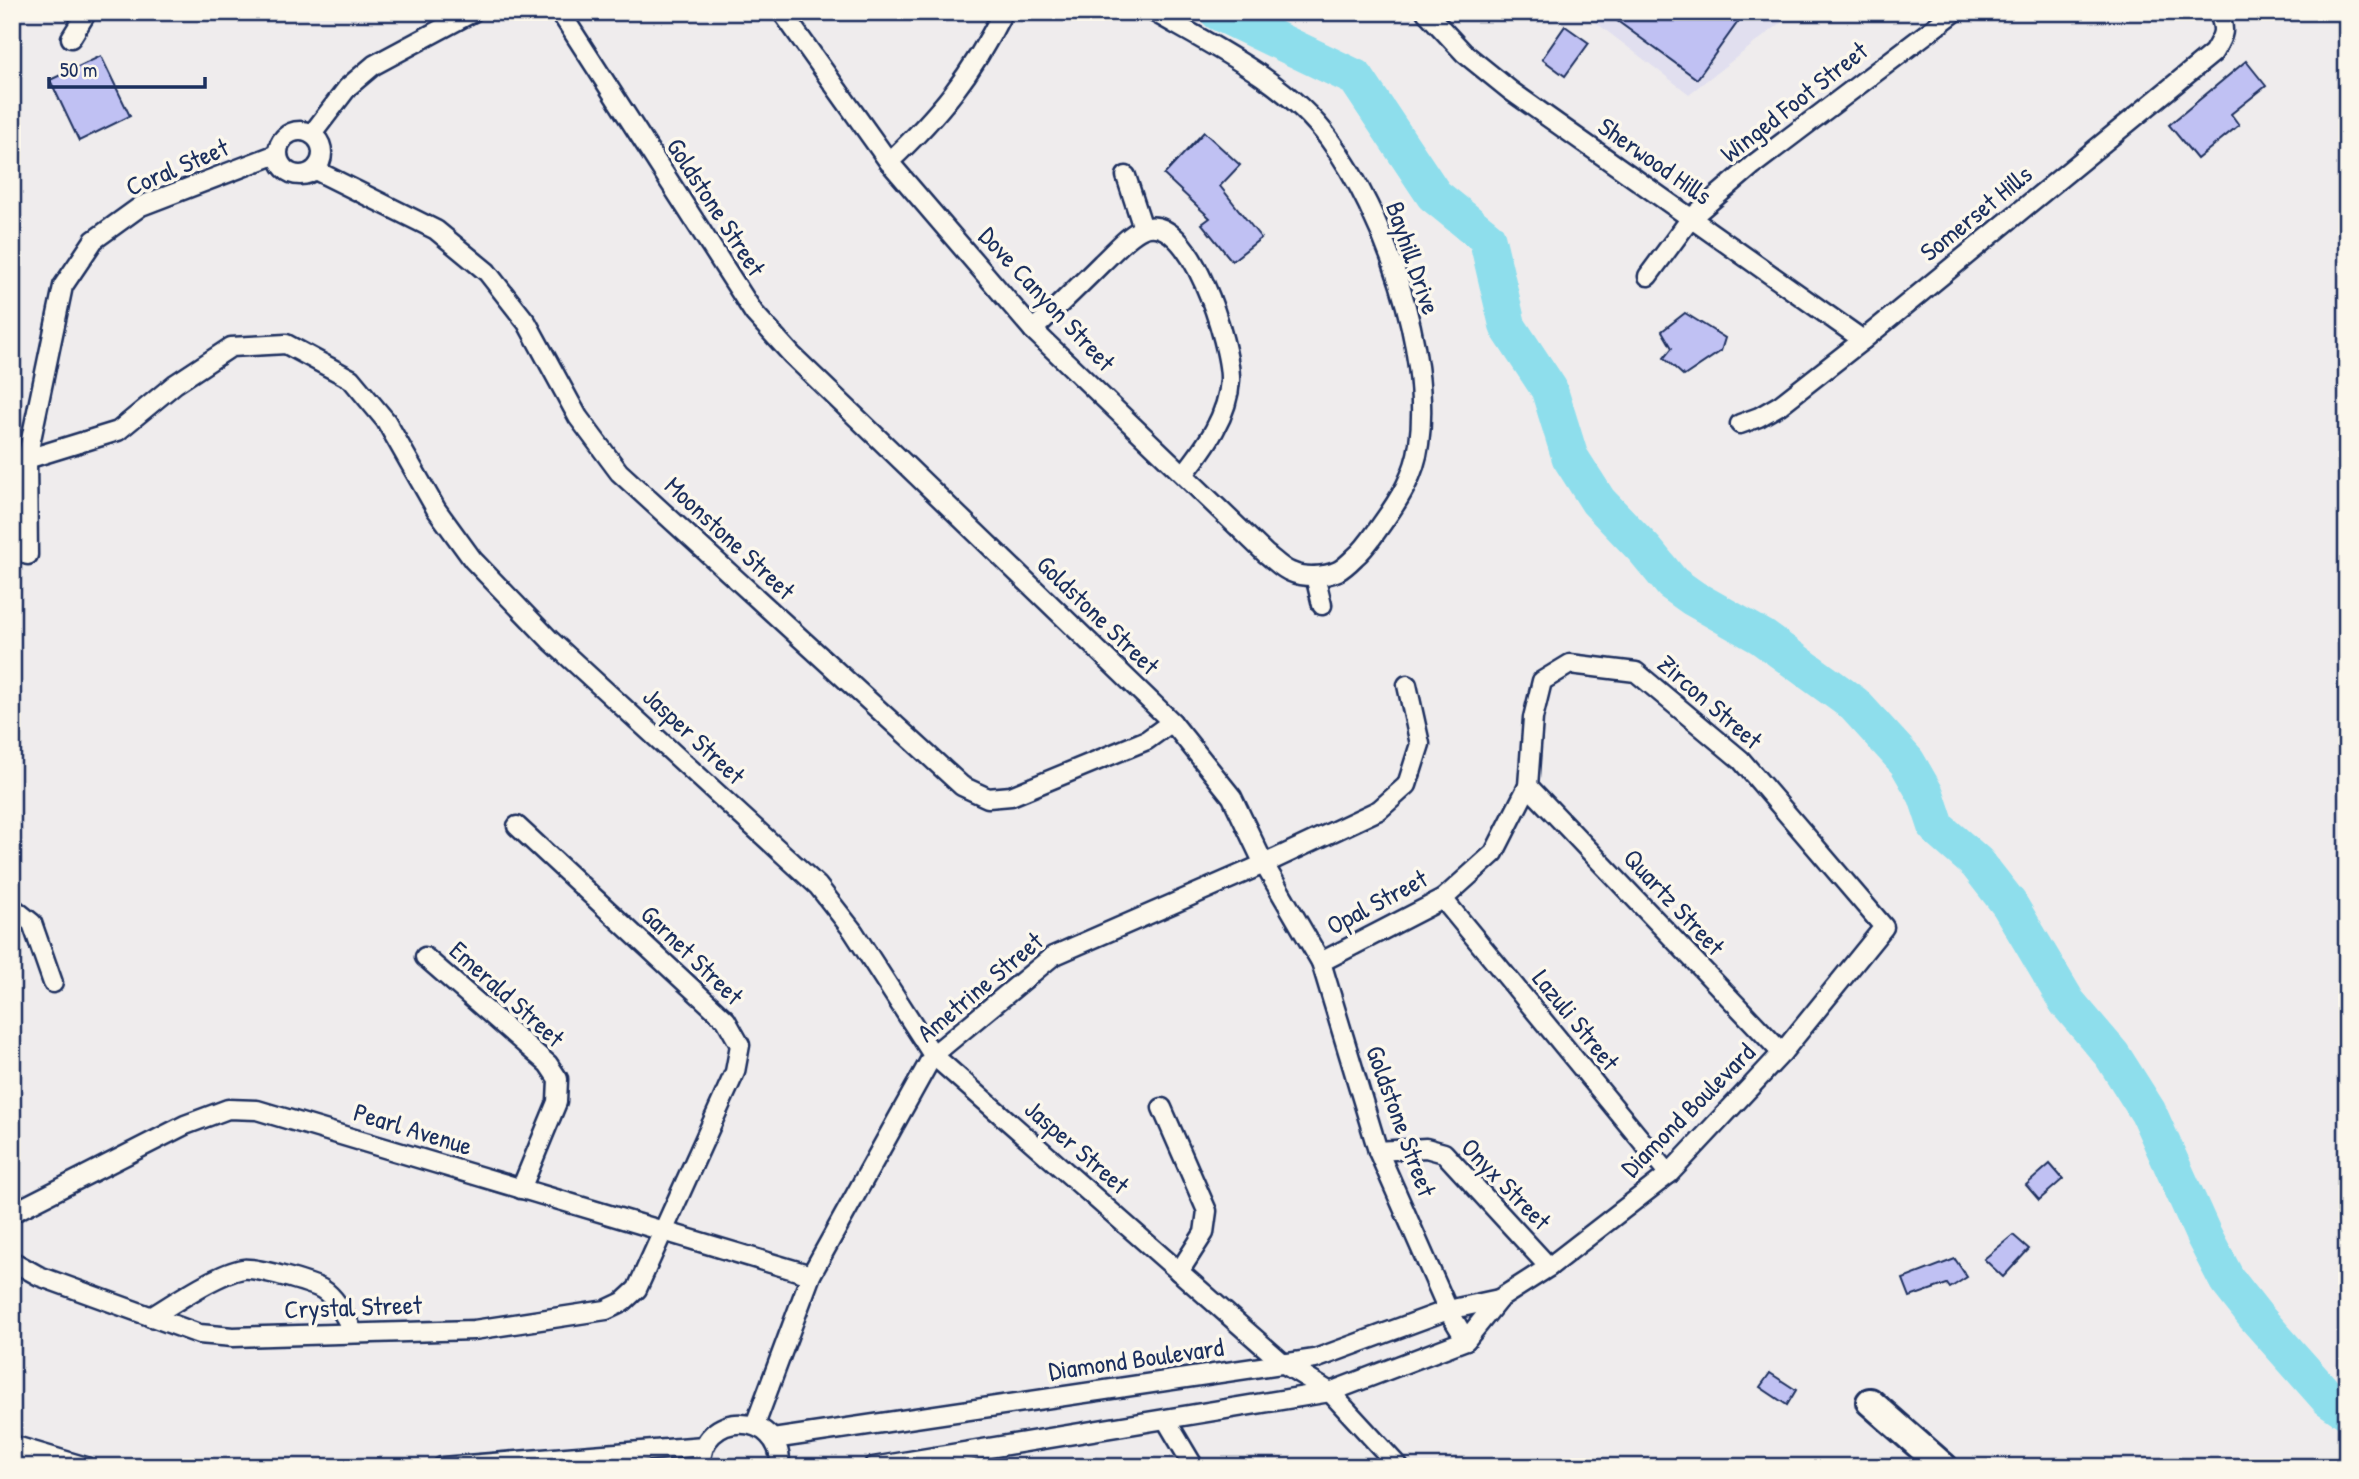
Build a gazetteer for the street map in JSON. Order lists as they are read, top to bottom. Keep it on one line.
{"streets":{"street":["Winged Foot Street","Sherwood Hills","Coral Steet","Goldstone Street","Somerset Hills","Bayhill Drive","Dove Canyon Street","Moonstone Street","Zircon Street","Jasper Street","Opal Street","Quartz Street","Garnet Street","Ametrine Street","Emerald Street","Lazuli Street","Diamond Boulevard","Pearl Avenue","Onyx Street","Crystal Street"]},"crossings":[["Winged Foot Street","Sherwood Hills"],["Sherwood Hills","Somerset Hills"],["Coral Steet","Moonstone Street"],["Coral Steet","Jasper Street"],["Goldstone Street","Moonstone Street"],["Goldstone Street","Opal Street"],["Goldstone Street","Ametrine Street"],["Goldstone Street","Diamond Boulevard"],["Goldstone Street","Onyx Street"],["Bayhill Drive","Dove Canyon Street"],["Zircon Street","Opal Street"],["Zircon Street","Quartz Street"],["Zircon Street","Diamond Boulevard"],["Jasper Street","Ametrine Street"],["Jasper Street","Diamond Boulevard"],["Opal Street","Quartz Street"],["Opal Street","Lazuli Street"],["Quartz Street","Diamond Boulevard"],["Garnet Street","Pearl Avenue"],["Garnet Street","Crystal Street"],["Ametrine Street","Pearl Avenue"],["Emerald Street","Pearl Avenue"],["Lazuli Street","Diamond Boulevard"],["Diamond Boulevard","Onyx Street"],["Pearl Avenue","Crystal Street"]],"scale_bar":"50 m"}
